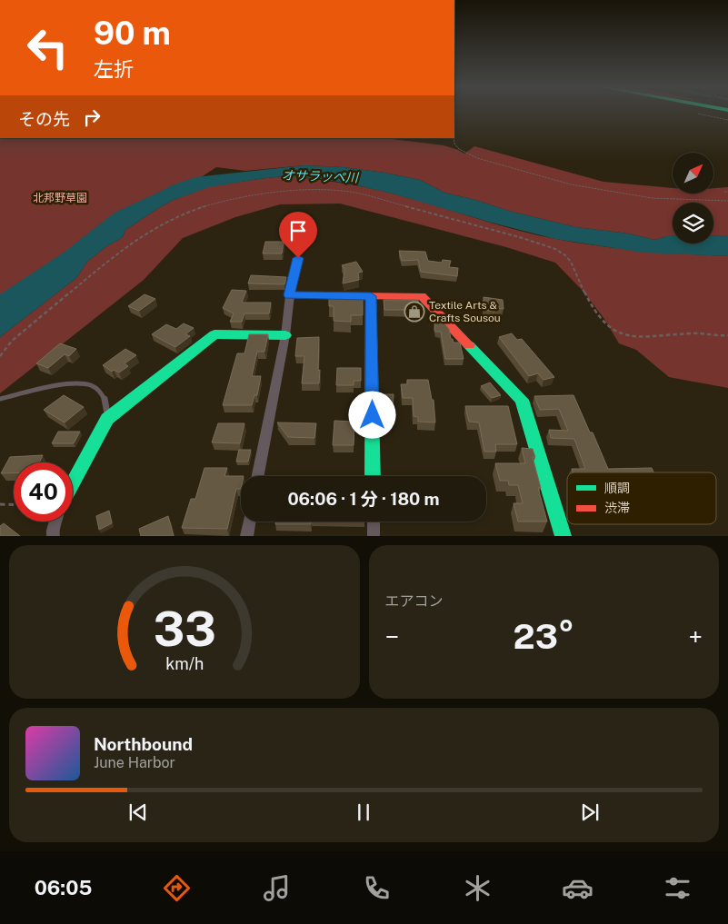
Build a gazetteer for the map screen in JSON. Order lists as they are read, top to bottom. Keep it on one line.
{"water":["オサラッペ川"],"parks":["北邦野草園"],"places":{"shop":["Textile Arts & Crafts Sousou"]},"legend":["順調","渋滞"],"north":"top right","page":{"turn":["90 m","左折"],"then":"その先","limit":"40","trip":"06:06 · 1 分 · 180 m","tile":"エアコン","heat":["−","23°","+"],"song":["Northbound","June Harbor"],"tabs":"06:05","gauge":["33","km/h"]}}
